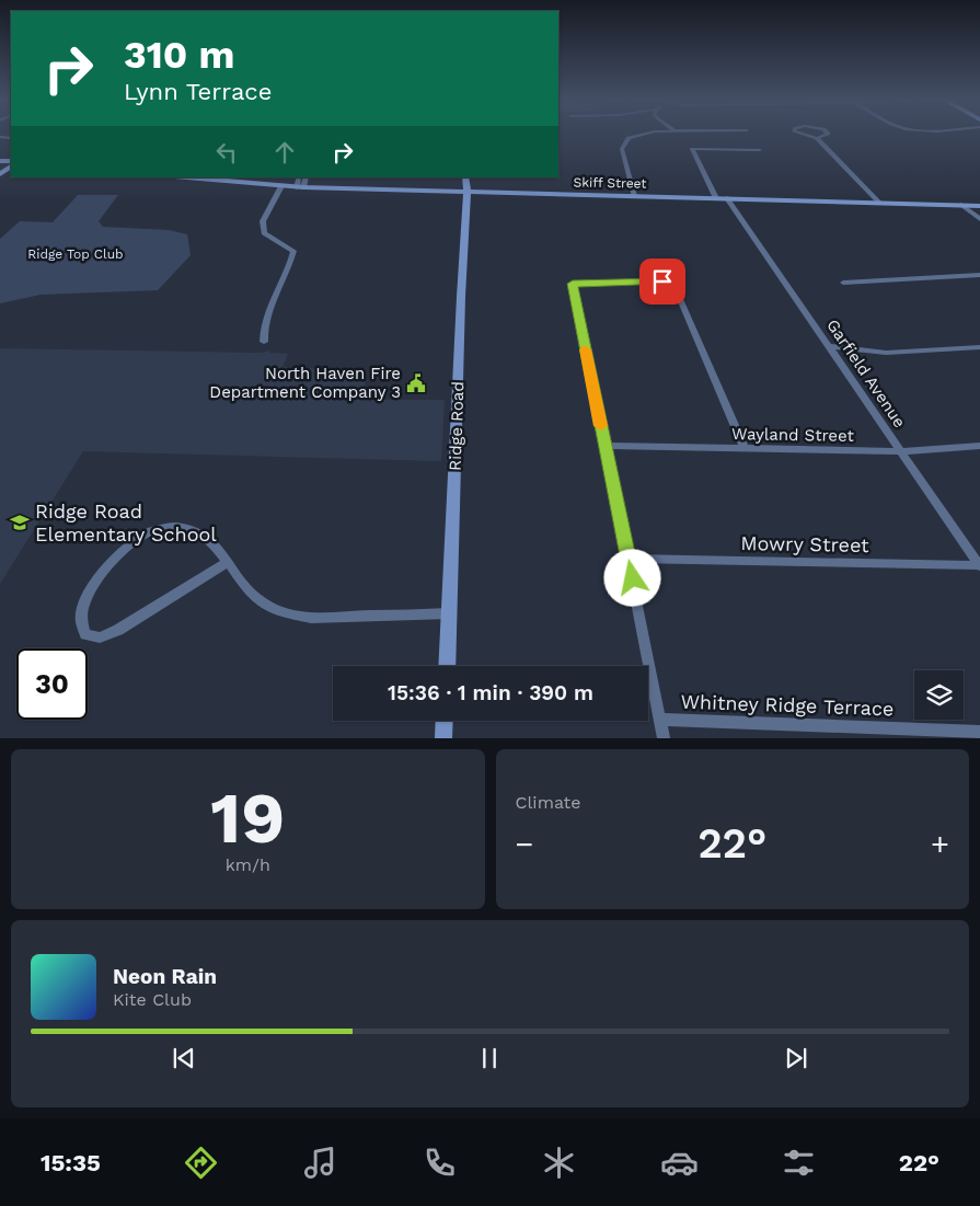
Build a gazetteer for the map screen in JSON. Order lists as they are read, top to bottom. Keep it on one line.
{"streets":{"main road":["Skiff Street","Ridge Road"],"street":["Garfield Avenue","Wayland Street","Mowry Street","Whitney Ridge Terrace"]},"crossings":[["Skiff Street","Garfield Avenue"],["Skiff Street","Ridge Road"],["Garfield Avenue","Wayland Street"],["Garfield Avenue","Mowry Street"]],"parks":["Ridge Top Club"],"places":{"public building":["North Haven Fire Department Company 3"],"school or university":["Ridge Road Elementary School"]},"page":{"turn":["310 m","Lynn Terrace"],"limit":"30","trip":"15:36 · 1 min · 390 m","tile":[["19","km/h"],"Climate"],"heat":["−","22°","+"],"song":["Neon Rain","Kite Club"],"tabs":["15:35","22°"]}}
